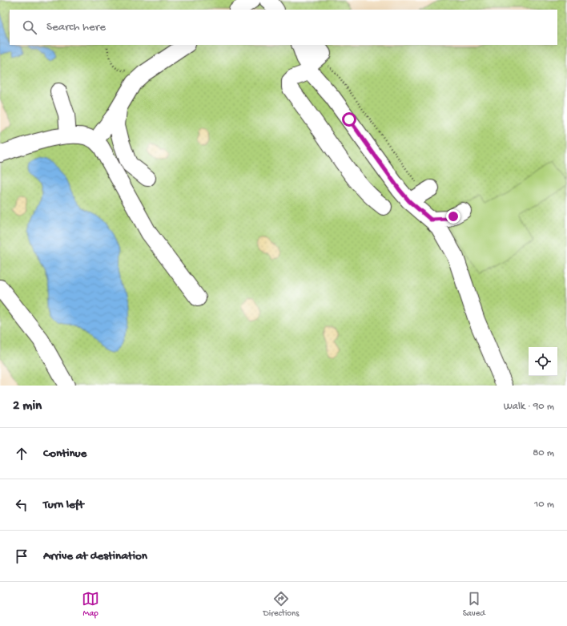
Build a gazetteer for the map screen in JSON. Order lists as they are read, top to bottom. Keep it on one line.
{"page":{"search":"Search here","heading":["2 min","Walk · 90 m"],"list":[["Continue","80 m"],["Turn left","10 m"],"Arrive at destination"],"nav":["Map","Directions","Saved"]}}
